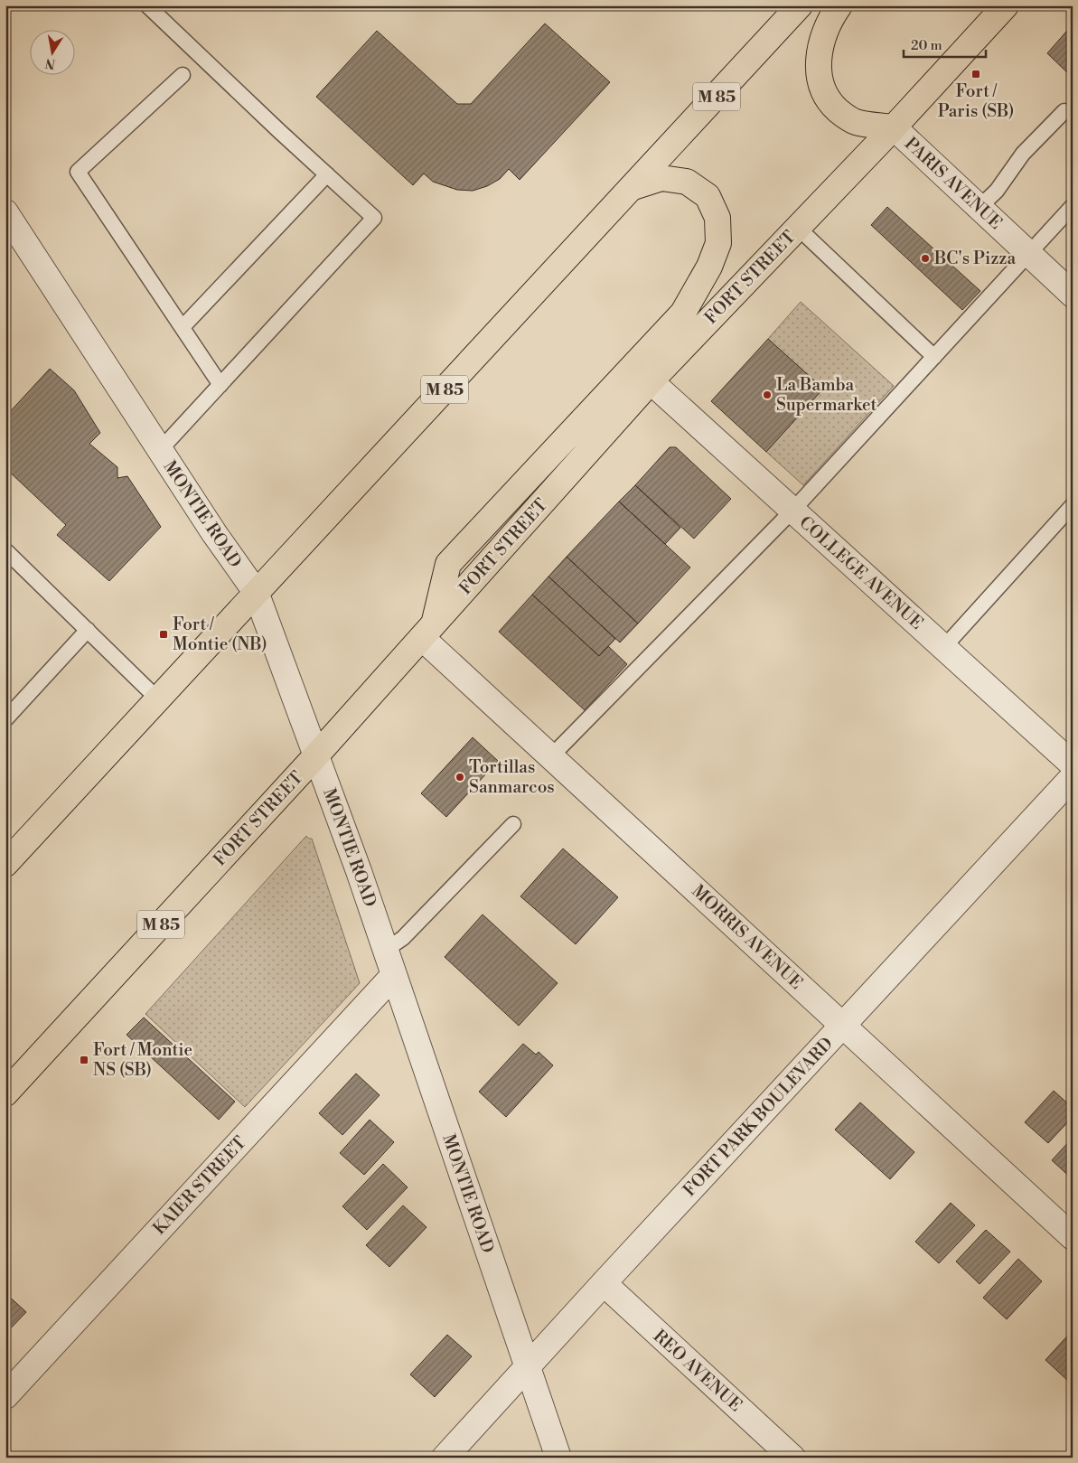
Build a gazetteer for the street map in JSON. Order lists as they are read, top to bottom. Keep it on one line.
{"streets":{"main road":["M 85","FORT STREET"],"street":["PARIS AVENUE","MONTIE ROAD","COLLEGE AVENUE","MORRIS AVENUE","FORT PARK BOULEVARD","KAIER STREET","REO AVENUE"]},"crossings":[["M 85","MONTIE ROAD"],["PARIS AVENUE","FORT STREET"],["FORT STREET","MONTIE ROAD"],["FORT STREET","COLLEGE AVENUE"],["FORT STREET","MORRIS AVENUE"],["MONTIE ROAD","FORT PARK BOULEVARD"],["MONTIE ROAD","KAIER STREET"],["MORRIS AVENUE","FORT PARK BOULEVARD"],["FORT PARK BOULEVARD","REO AVENUE"]],"places":{"transit":["Fort / Paris (SB)","Fort / Montie (NB)","Fort / Montie NS (SB)"],"other":["BC's Pizza","La Bamba Supermarket","Tortillas Sanmarcos"]},"scale_bar":"20 m","north":"bottom"}
